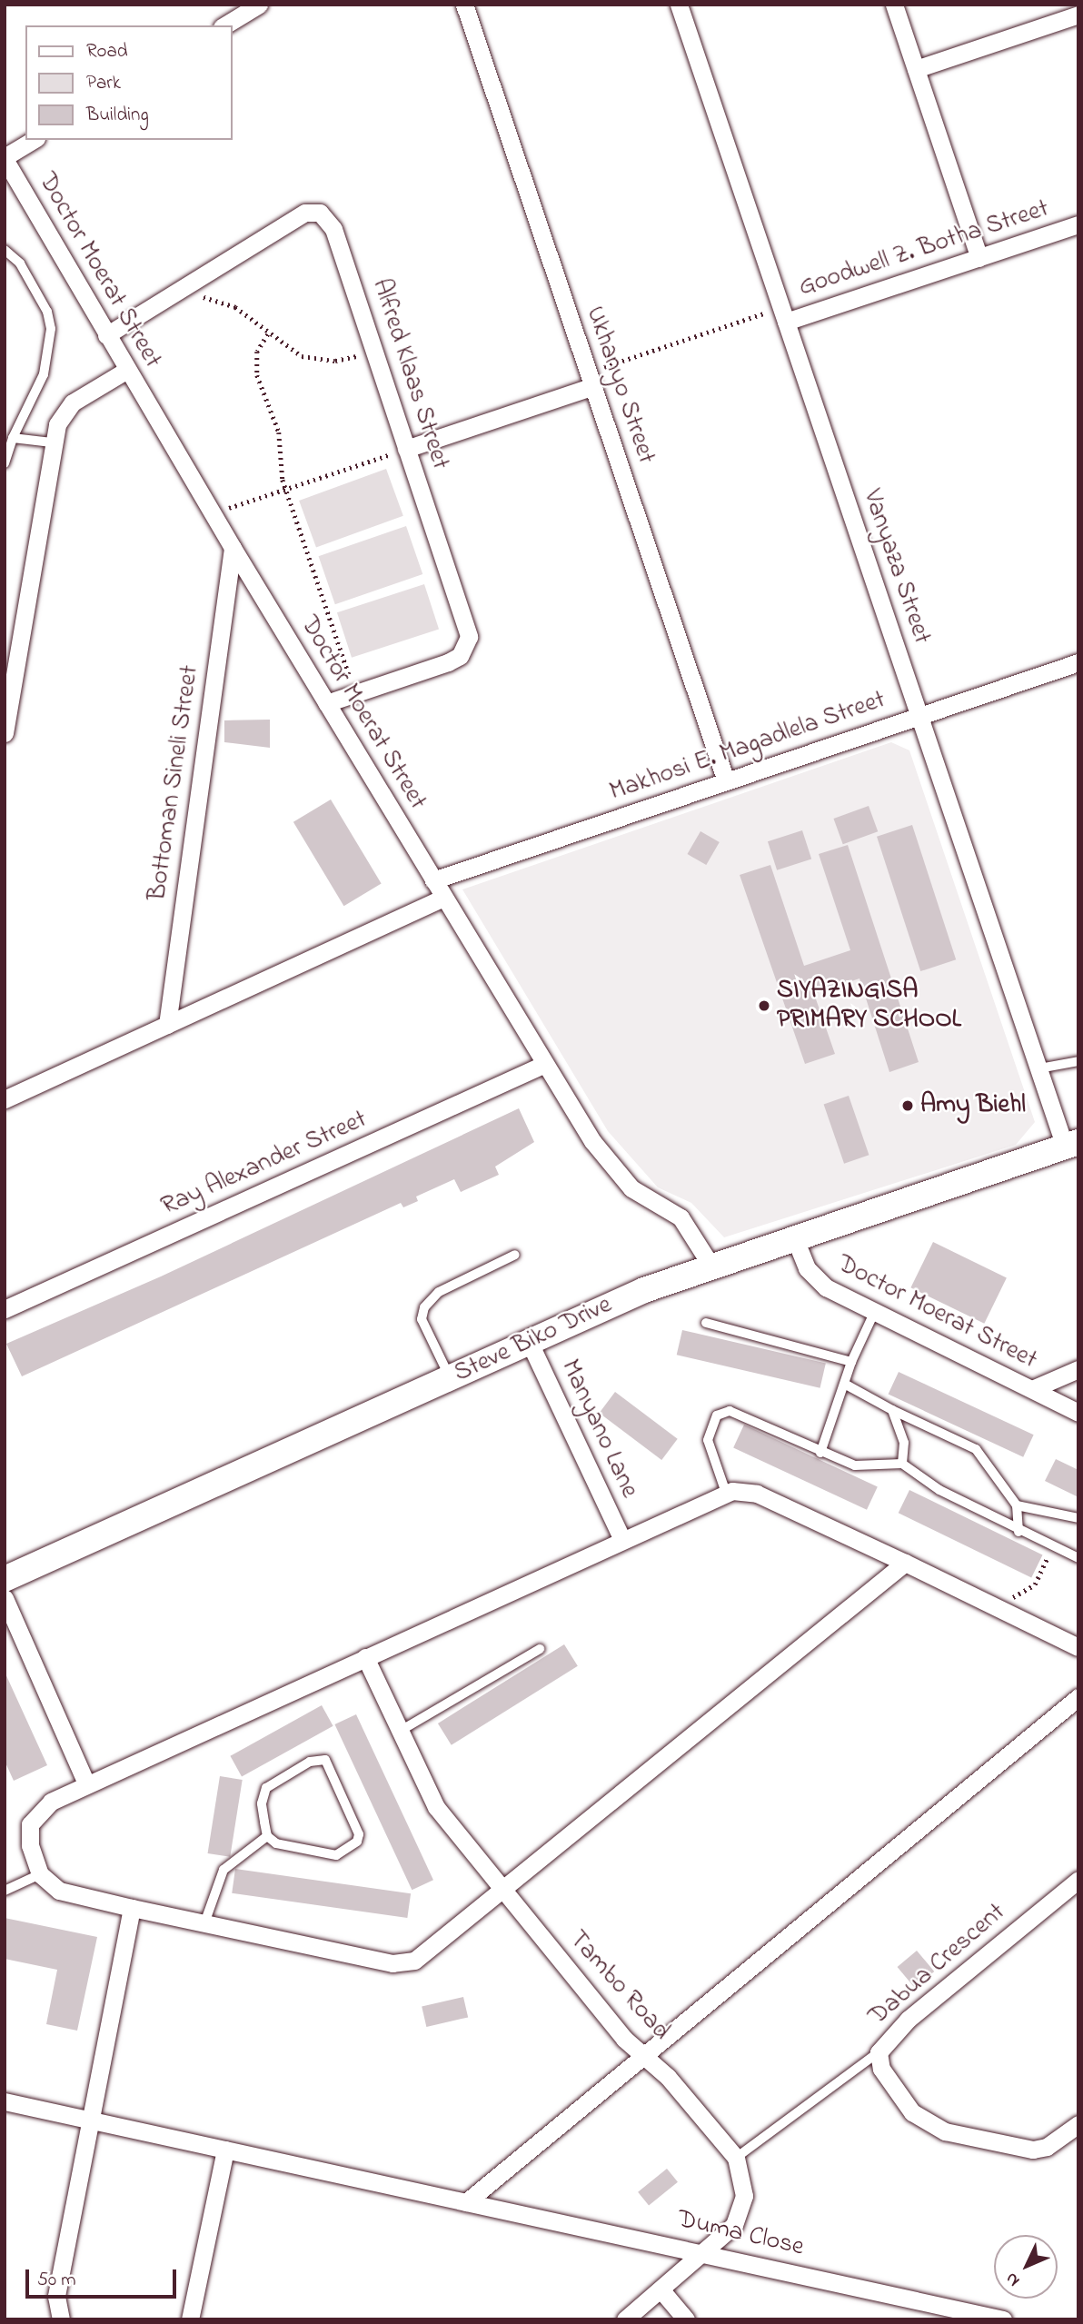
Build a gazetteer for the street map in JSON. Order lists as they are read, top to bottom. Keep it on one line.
{"streets":{"main road":["Steve Biko Drive"],"street":["Goodwell Z. Botha Street","Doctor Moerat Street","Alfred Klaas Street","Ukhanyo Street","Vanyaza Street","Makhosi E. Magadlela Street","Bottoman Sineli Street","Ray Alexander Street","Manyano Lane","Dabua Crescent","Tambo Road","Duma Close"]},"crossings":[["Goodwell Z. Botha Street","Vanyaza Street"],["Doctor Moerat Street","Alfred Klaas Street"],["Doctor Moerat Street","Makhosi E. Magadlela Street"],["Doctor Moerat Street","Bottoman Sineli Street"],["Doctor Moerat Street","Ray Alexander Street"],["Doctor Moerat Street","Steve Biko Drive"],["Ukhanyo Street","Makhosi E. Magadlela Street"],["Vanyaza Street","Makhosi E. Magadlela Street"],["Vanyaza Street","Steve Biko Drive"],["Steve Biko Drive","Manyano Lane"],["Tambo Road","Duma Close"]],"places":["SIYAZINGISA PRIMARY SCHOOL","Amy Biehl"],"legend":["Road","Park","Building"],"scale_bar":"50 m","north":"bottom left"}
